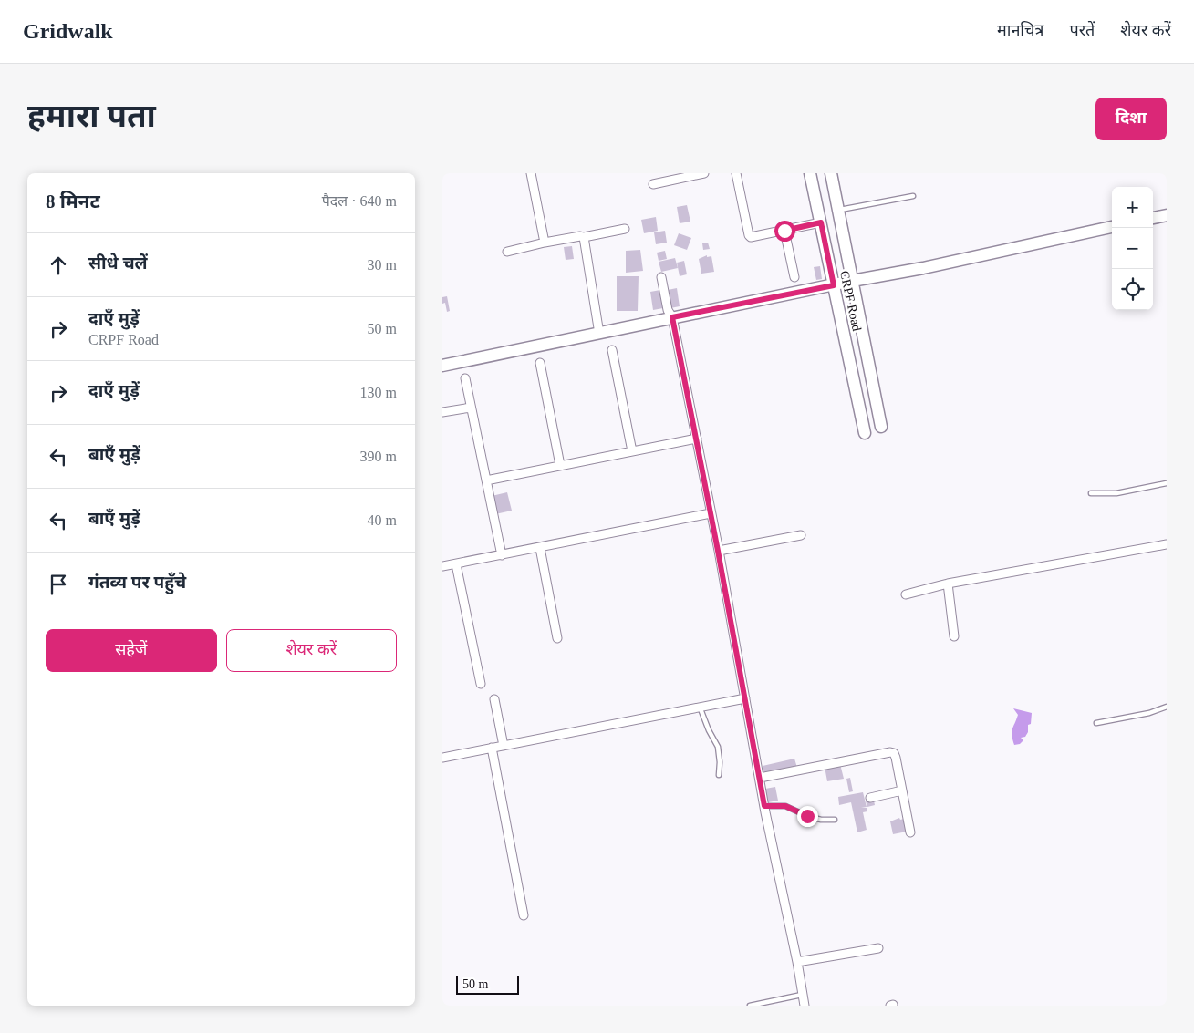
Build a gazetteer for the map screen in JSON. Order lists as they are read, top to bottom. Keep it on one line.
{"streets":{"street":["CRPF Road"]},"scale_bar":"50 m","page":{"header":"Gridwalk","nav":["मानचित्र","परतें","शेयर करें"],"buttons":["दिशा",["सहेजें","शेयर करें"]],"title":"हमारा पता","heading":["8 मिनट","पैदल · 640 m"],"map_buttons":["+","−"],"list":[["सीधे चलें","30 m"],["दाएँ मुड़ें","CRPF Road","50 m"],["दाएँ मुड़ें","130 m"],["बाएँ मुड़ें","390 m"],["बाएँ मुड़ें","40 m"],"गंतव्य पर पहुँचे"],"scale":"50 m"}}
